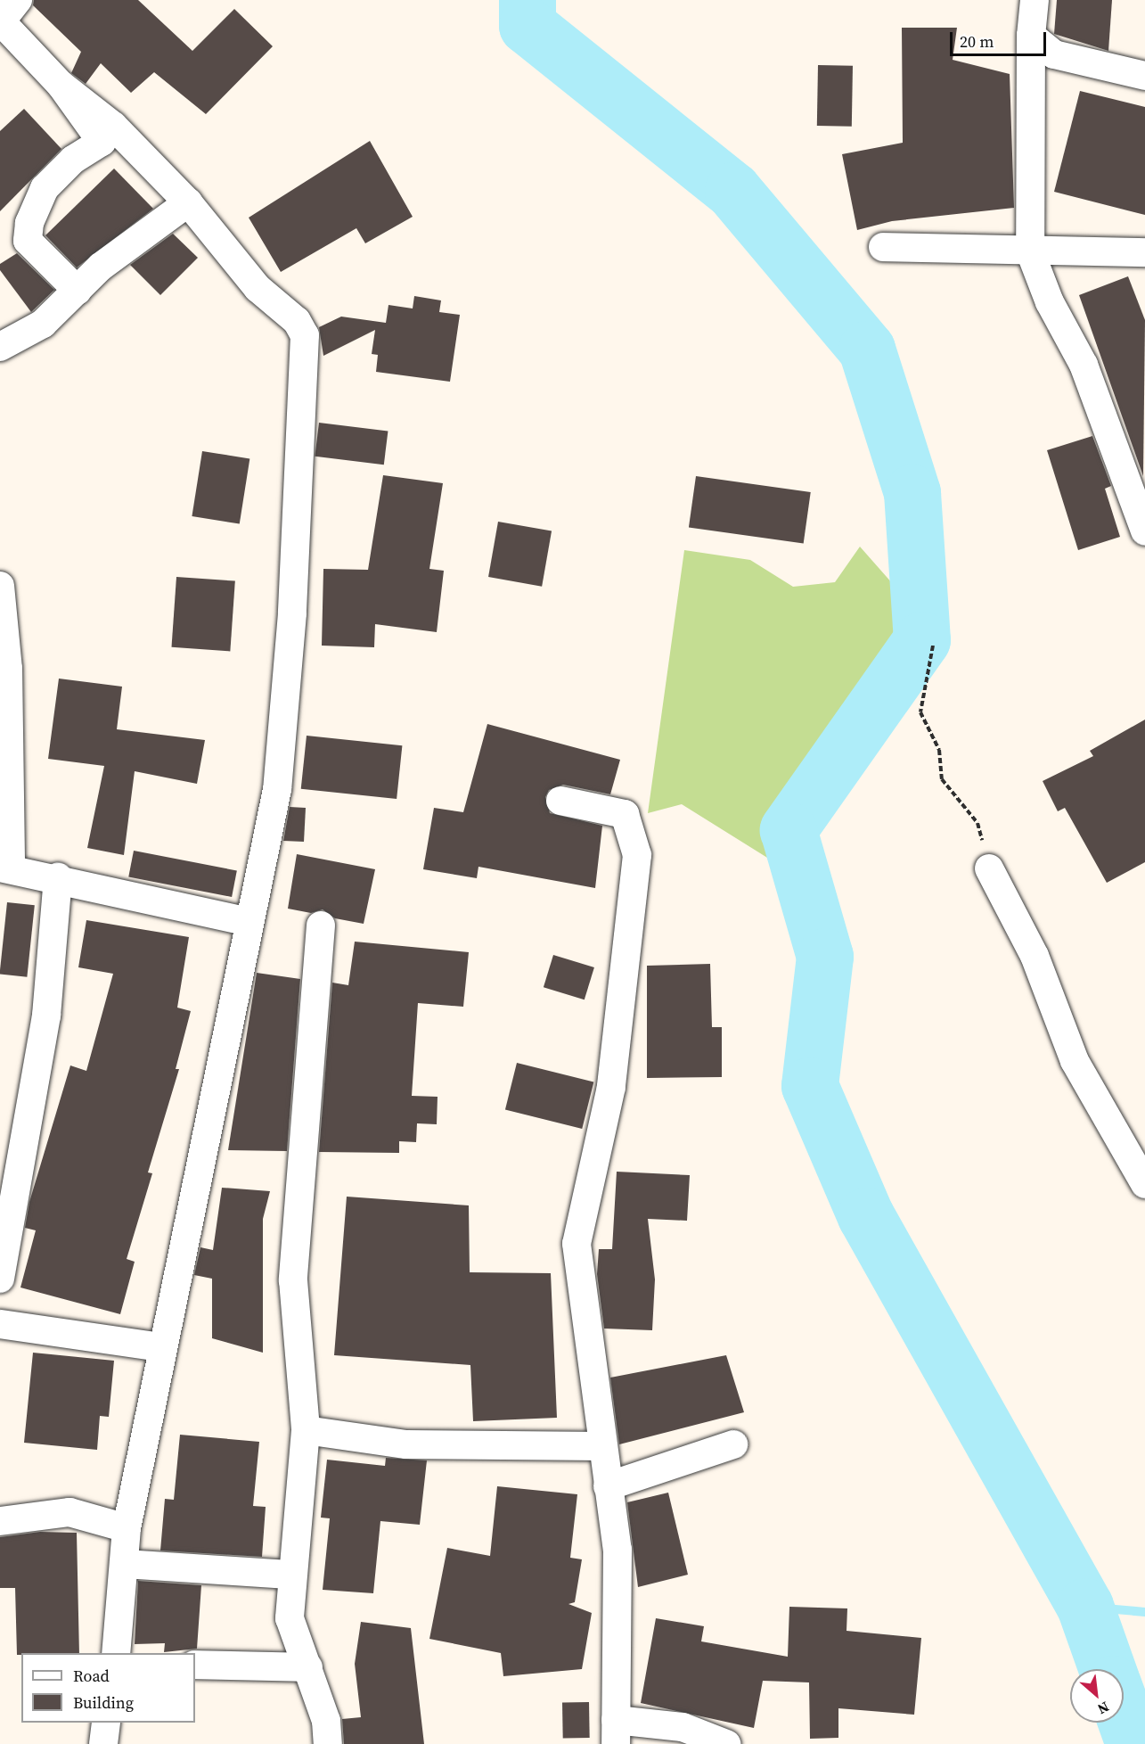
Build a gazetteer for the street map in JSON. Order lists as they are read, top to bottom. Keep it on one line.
{"legend":["Road","Building"],"scale_bar":"20 m","north":"bottom right"}
